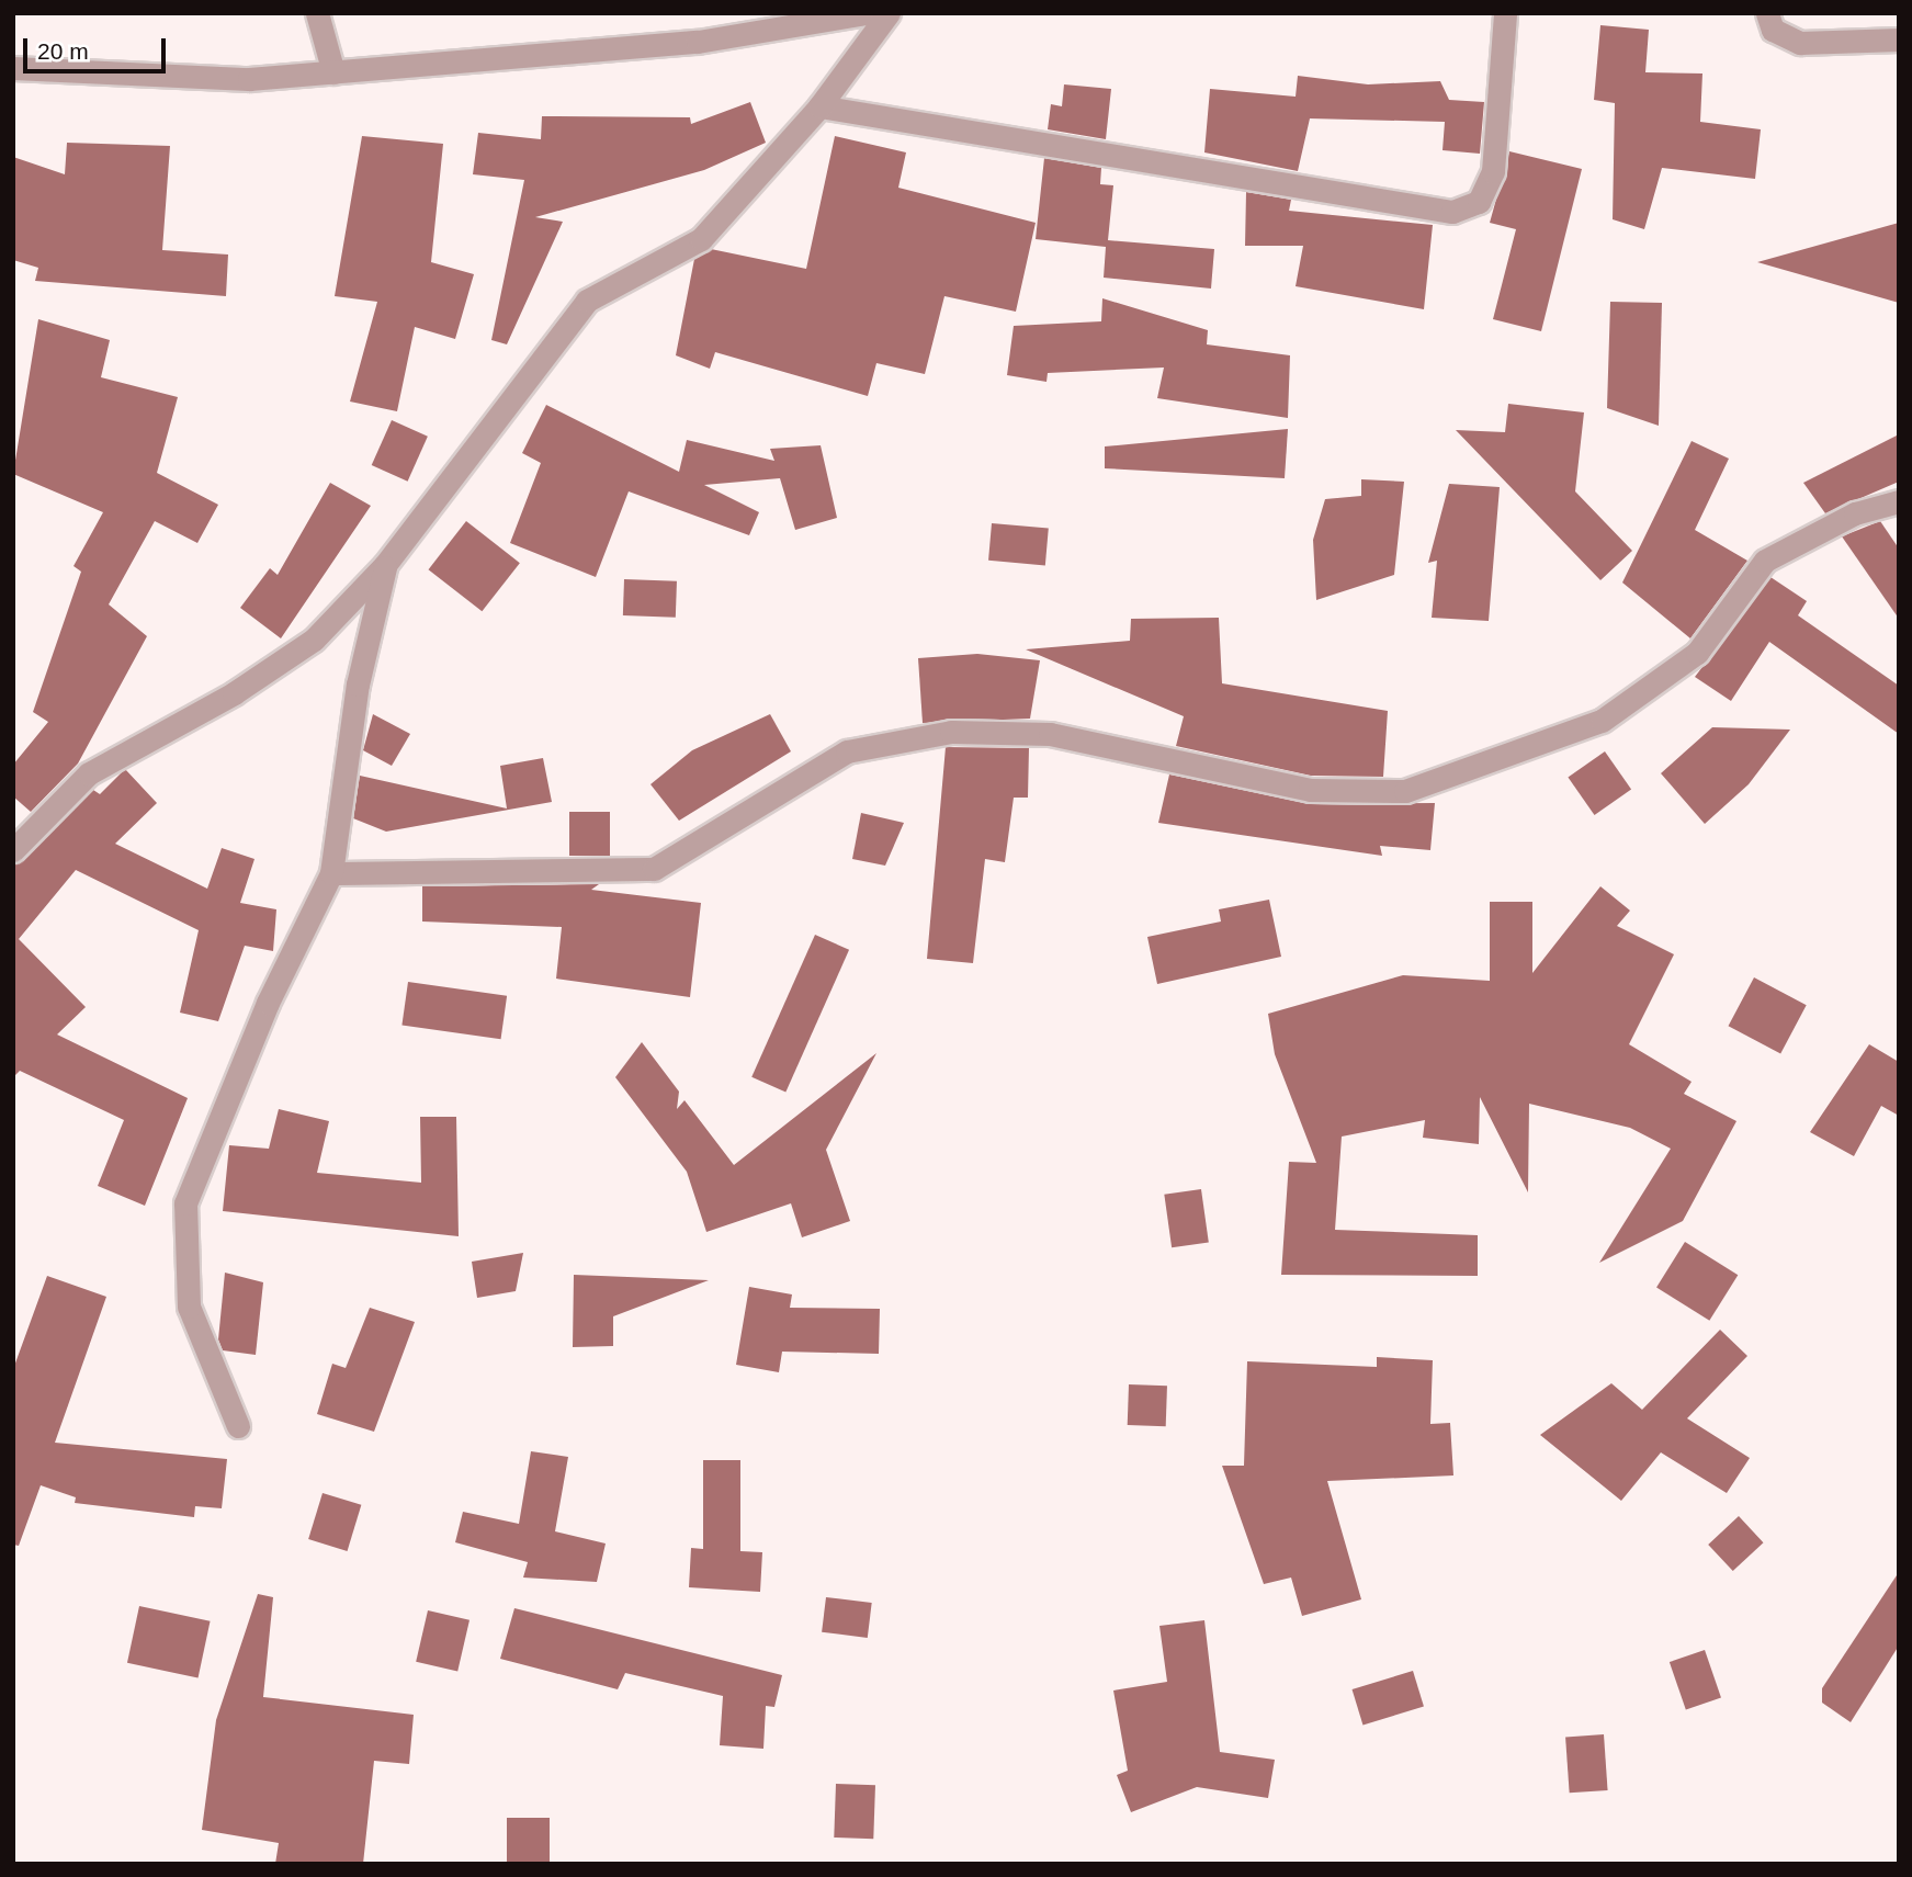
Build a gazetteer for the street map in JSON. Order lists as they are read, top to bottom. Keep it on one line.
{"scale_bar":"20 m"}
